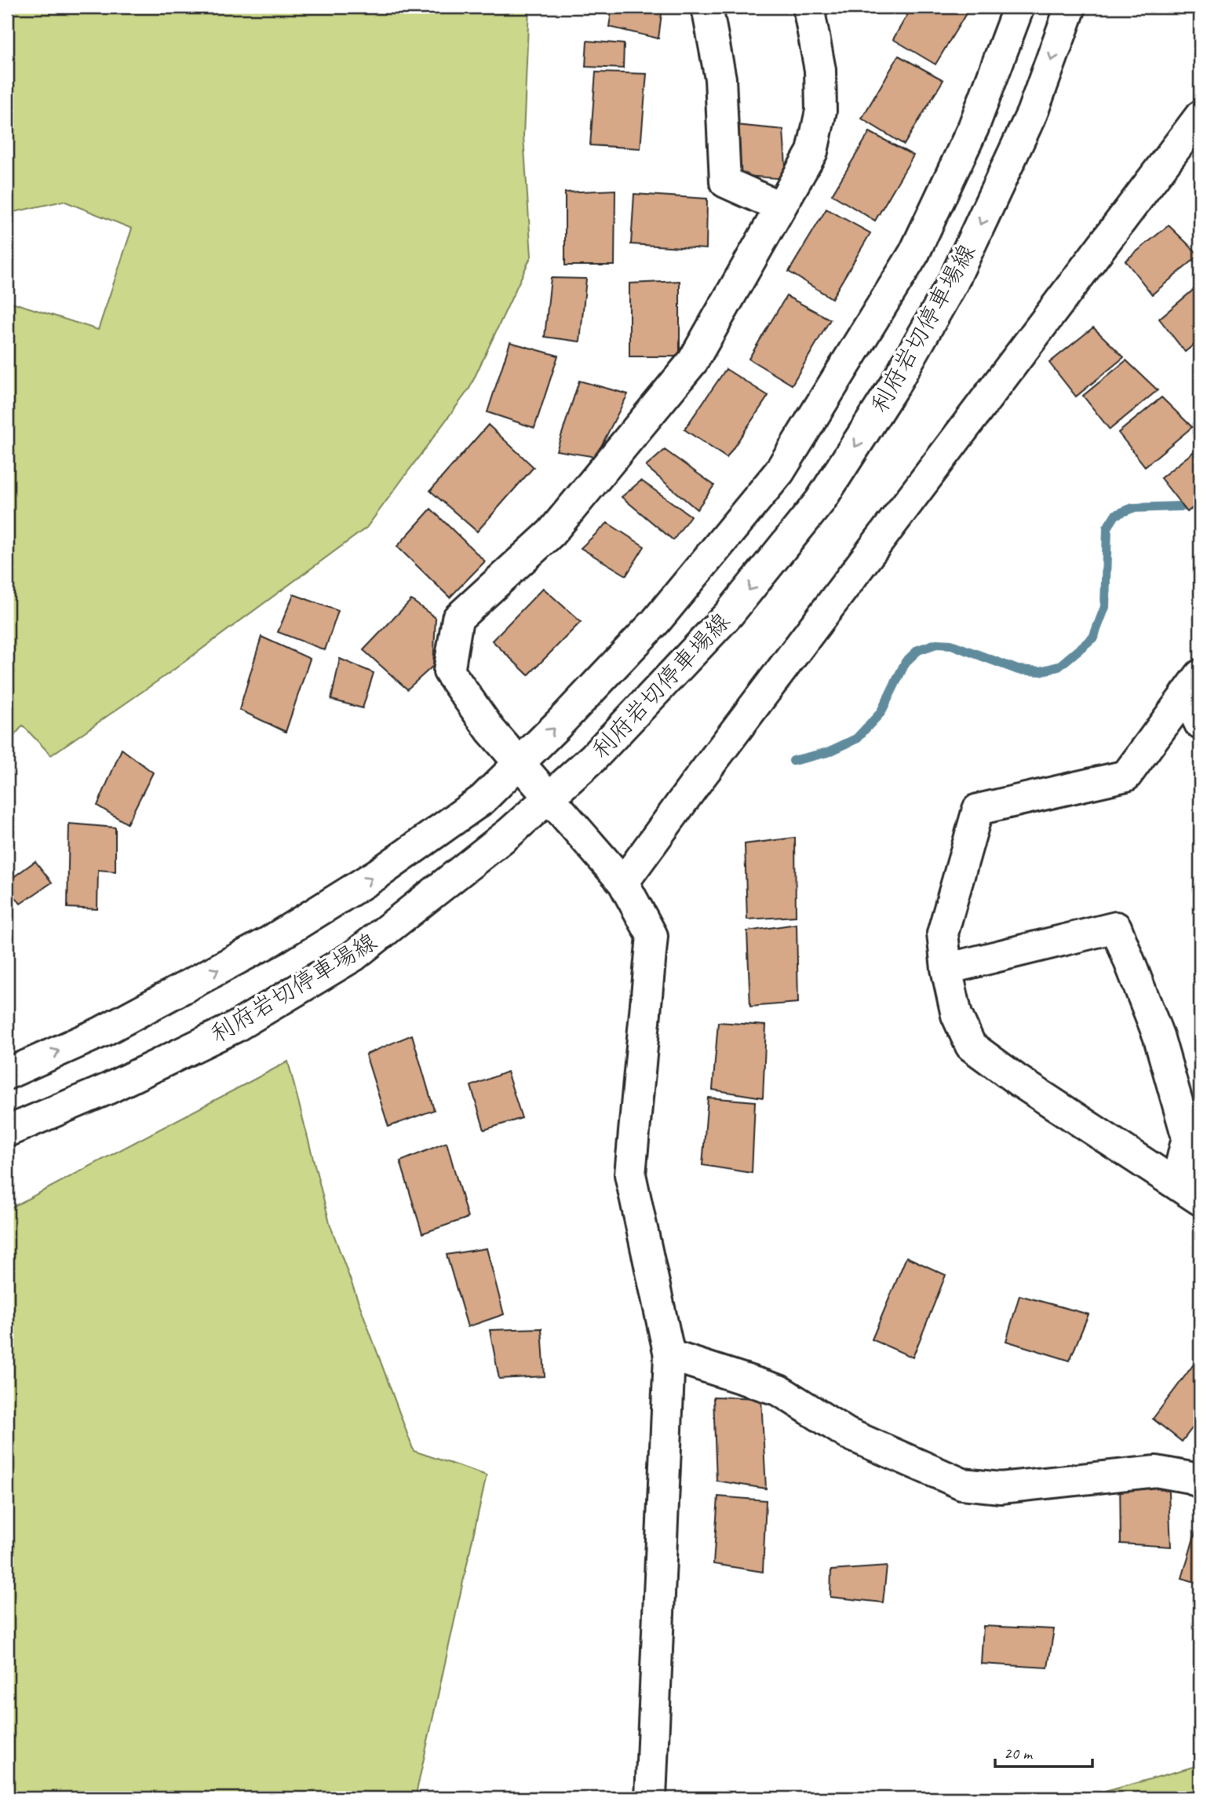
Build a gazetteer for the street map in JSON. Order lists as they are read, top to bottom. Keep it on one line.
{"streets":{"street":["利府岩切停車場線"]},"scale_bar":"20 m"}
